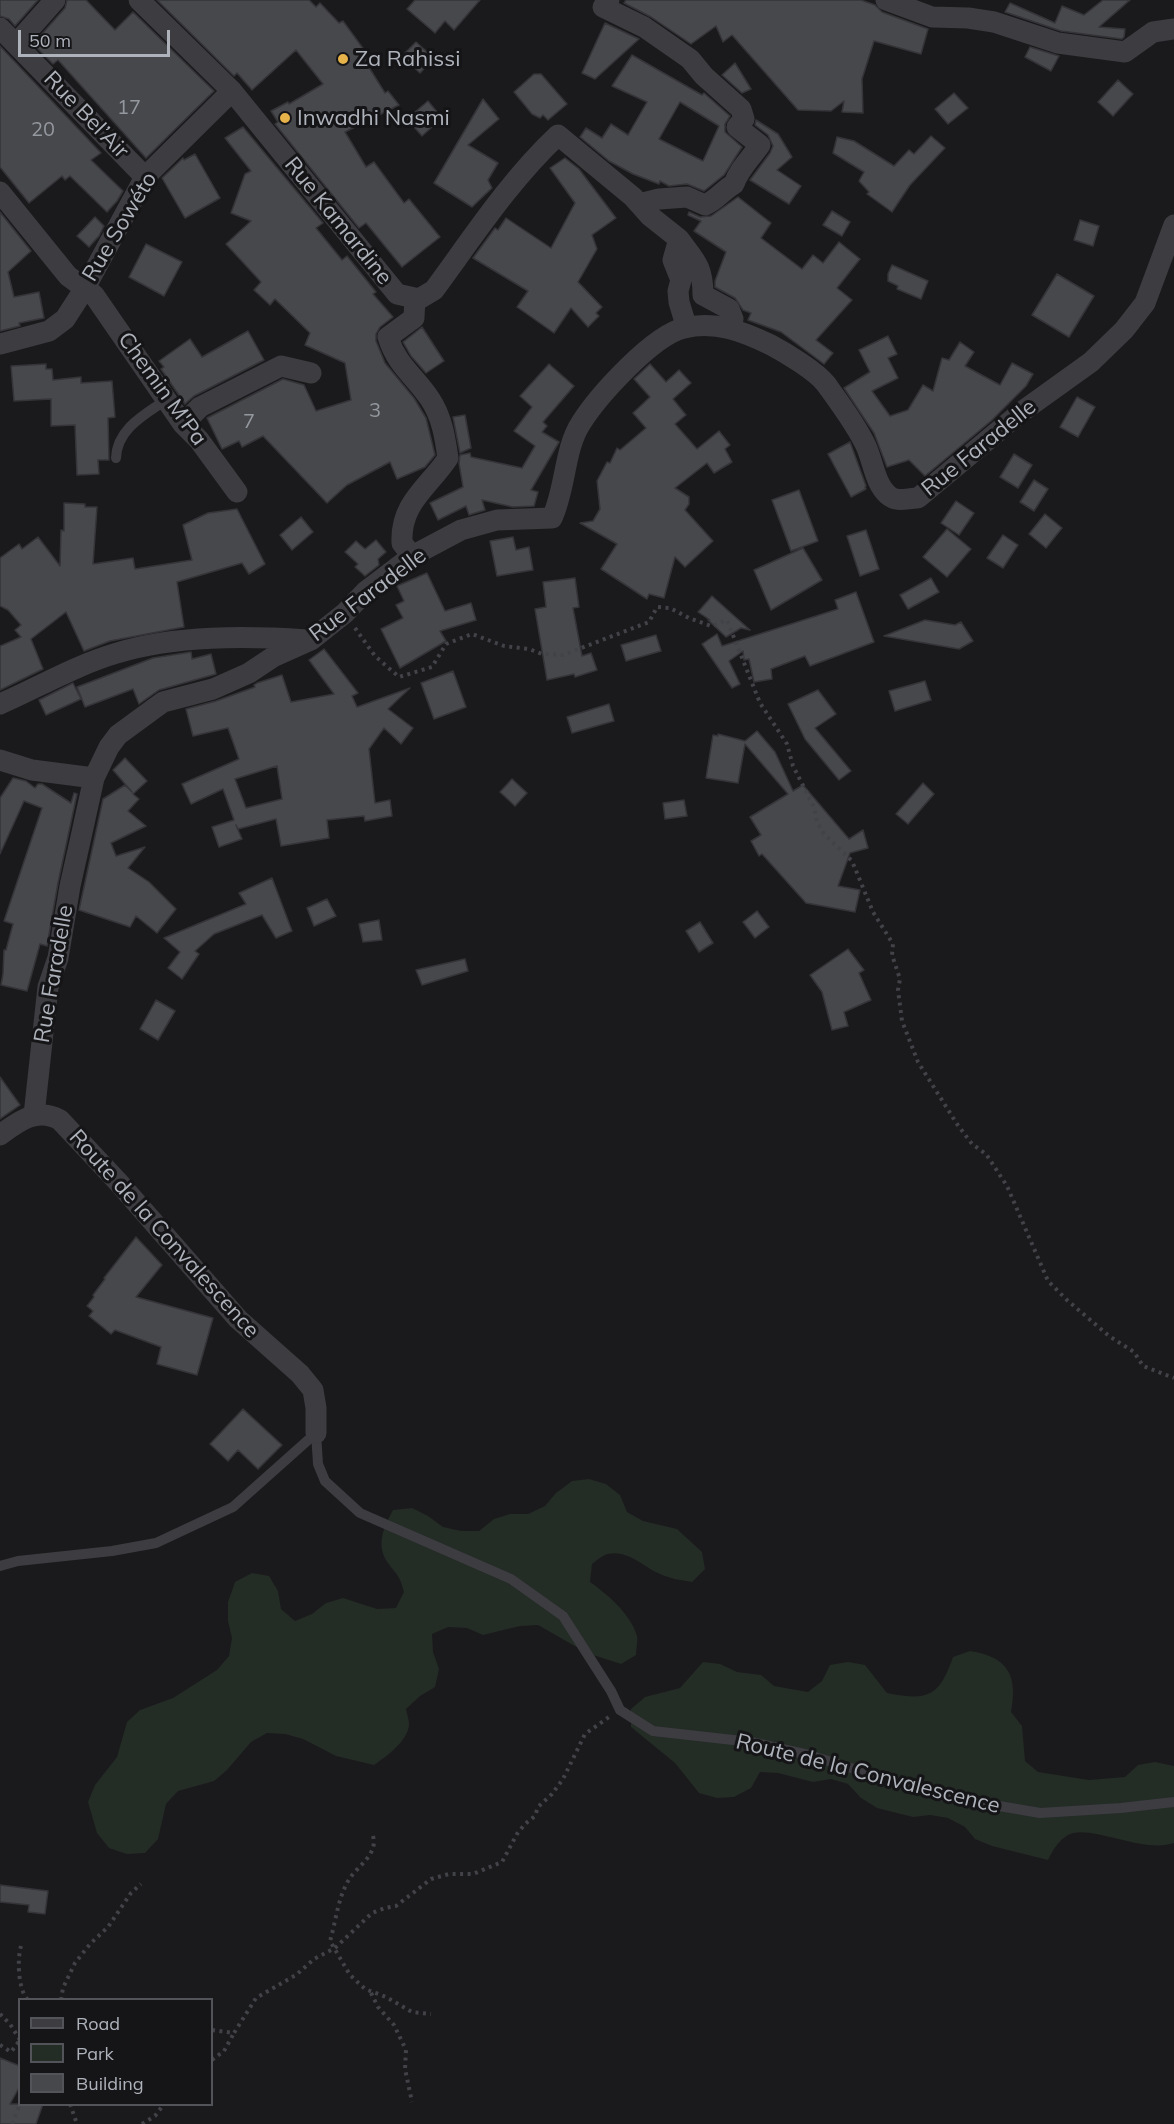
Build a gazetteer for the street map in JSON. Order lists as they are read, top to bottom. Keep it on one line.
{"streets":{"street":["Rue Bel’Air","Rue Kamardine","Rue Sowéto","Chemin M'Pa","Rue Faradelle","Route de la Convalescence"]},"crossings":[["Rue Bel’Air","Rue Sowéto"],["Rue Kamardine","Rue Sowéto"],["Rue Sowéto","Chemin M'Pa"],["Rue Faradelle","Route de la Convalescence"]],"places":["Za Rahissi","Inwadhi Nasmi"],"house_numbers":["17","20","3","7"],"legend":["Road","Park","Building"],"scale_bar":"50 m"}
